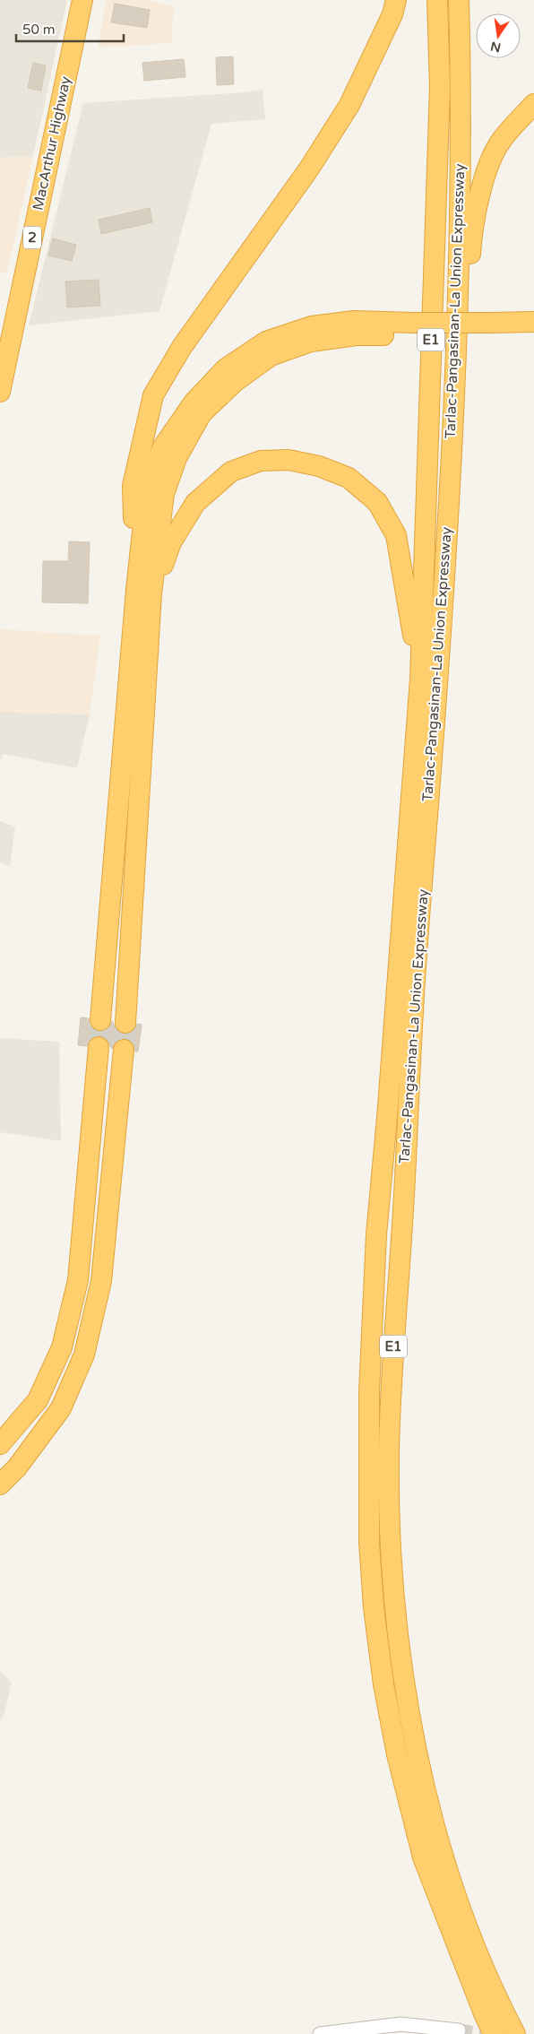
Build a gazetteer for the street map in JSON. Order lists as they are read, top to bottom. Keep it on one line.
{"streets":{"highway":["MacArthur Highway","2","Tarlac-Pangasinan-La Union Expressway","E1"]},"scale_bar":"50 m","north":"bottom"}
